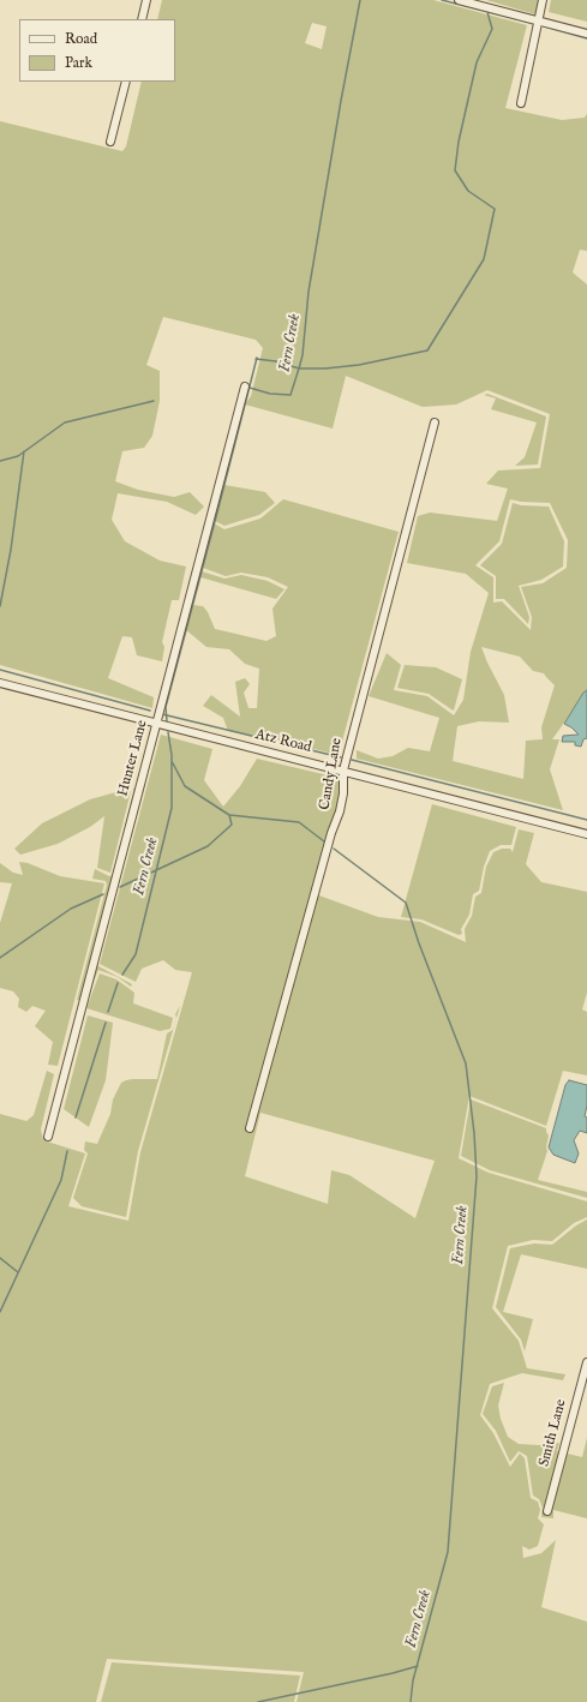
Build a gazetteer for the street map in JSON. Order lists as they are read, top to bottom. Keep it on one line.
{"streets":{"street":["Atz Road","Hunter Lane","Candy Lane","Smith Lane"]},"crossings":[["Atz Road","Hunter Lane"],["Atz Road","Candy Lane"]],"water":["Fern Creek"],"legend":["Road","Park"]}
